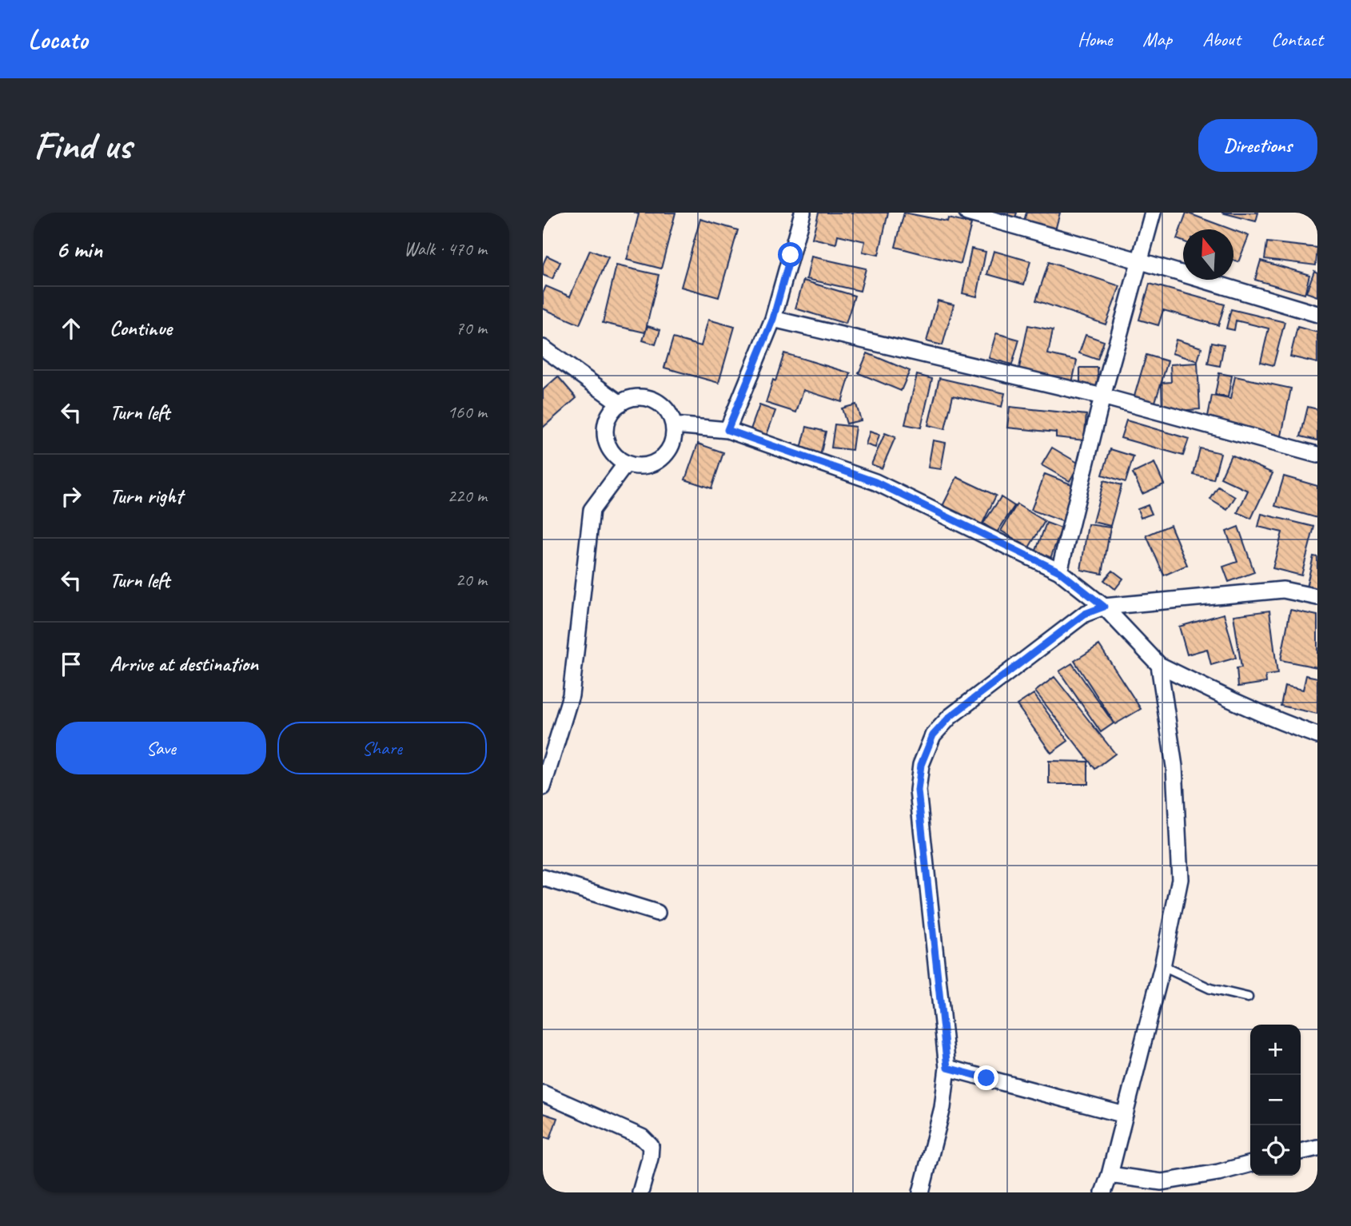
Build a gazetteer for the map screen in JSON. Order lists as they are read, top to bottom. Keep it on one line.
{"north":"top","page":{"header":"Locato","nav":["Home","Map","About","Contact"],"buttons":["Directions",["Save","Share"]],"title":"Find us","heading":["6 min","Walk · 470 m"],"list":[["Continue","70 m"],["Turn left","160 m"],["Turn right","220 m"],["Turn left","20 m"],"Arrive at destination"],"map_buttons":["+","−"]}}
